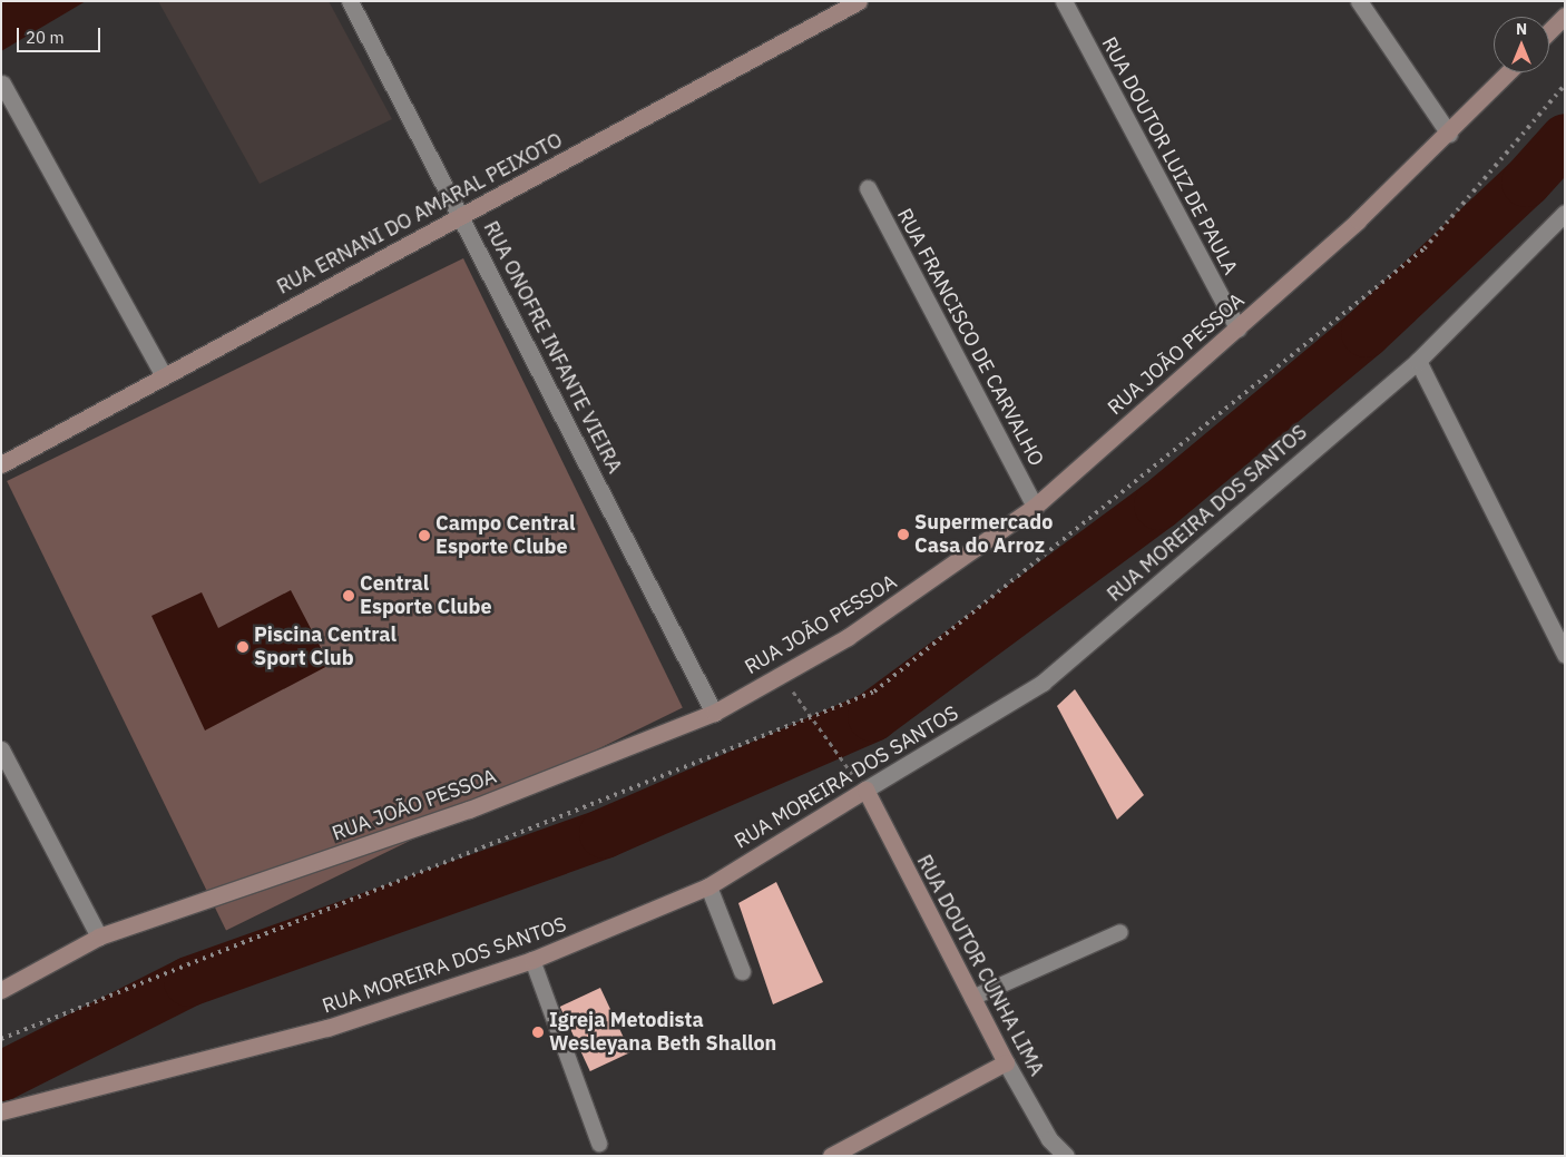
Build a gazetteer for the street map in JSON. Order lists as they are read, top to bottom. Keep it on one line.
{"streets":{"main road":["RUA ERNANI DO AMARAL PEIXOTO","RUA JOÃO PESSOA","RUA MOREIRA DOS SANTOS","RUA DOUTOR CUNHA LIMA"],"street":["RUA DOUTOR LUIZ DE PAULA","RUA FRANCISCO DE CARVALHO","RUA ONOFRE INFANTE VIEIRA"]},"crossings":[["RUA DOUTOR LUIZ DE PAULA","RUA JOÃO PESSOA"],["RUA ERNANI DO AMARAL PEIXOTO","RUA ONOFRE INFANTE VIEIRA"],["RUA FRANCISCO DE CARVALHO","RUA JOÃO PESSOA"],["RUA ONOFRE INFANTE VIEIRA","RUA JOÃO PESSOA"],["RUA MOREIRA DOS SANTOS","RUA DOUTOR CUNHA LIMA"]],"places":["Supermercado Casa do Arroz","Campo Central Esporte Clube","Central Esporte Clube","Piscina Central Sport Club","Igreja Metodista Wesleyana Beth Shallon"],"scale_bar":"20 m","north":"top"}
